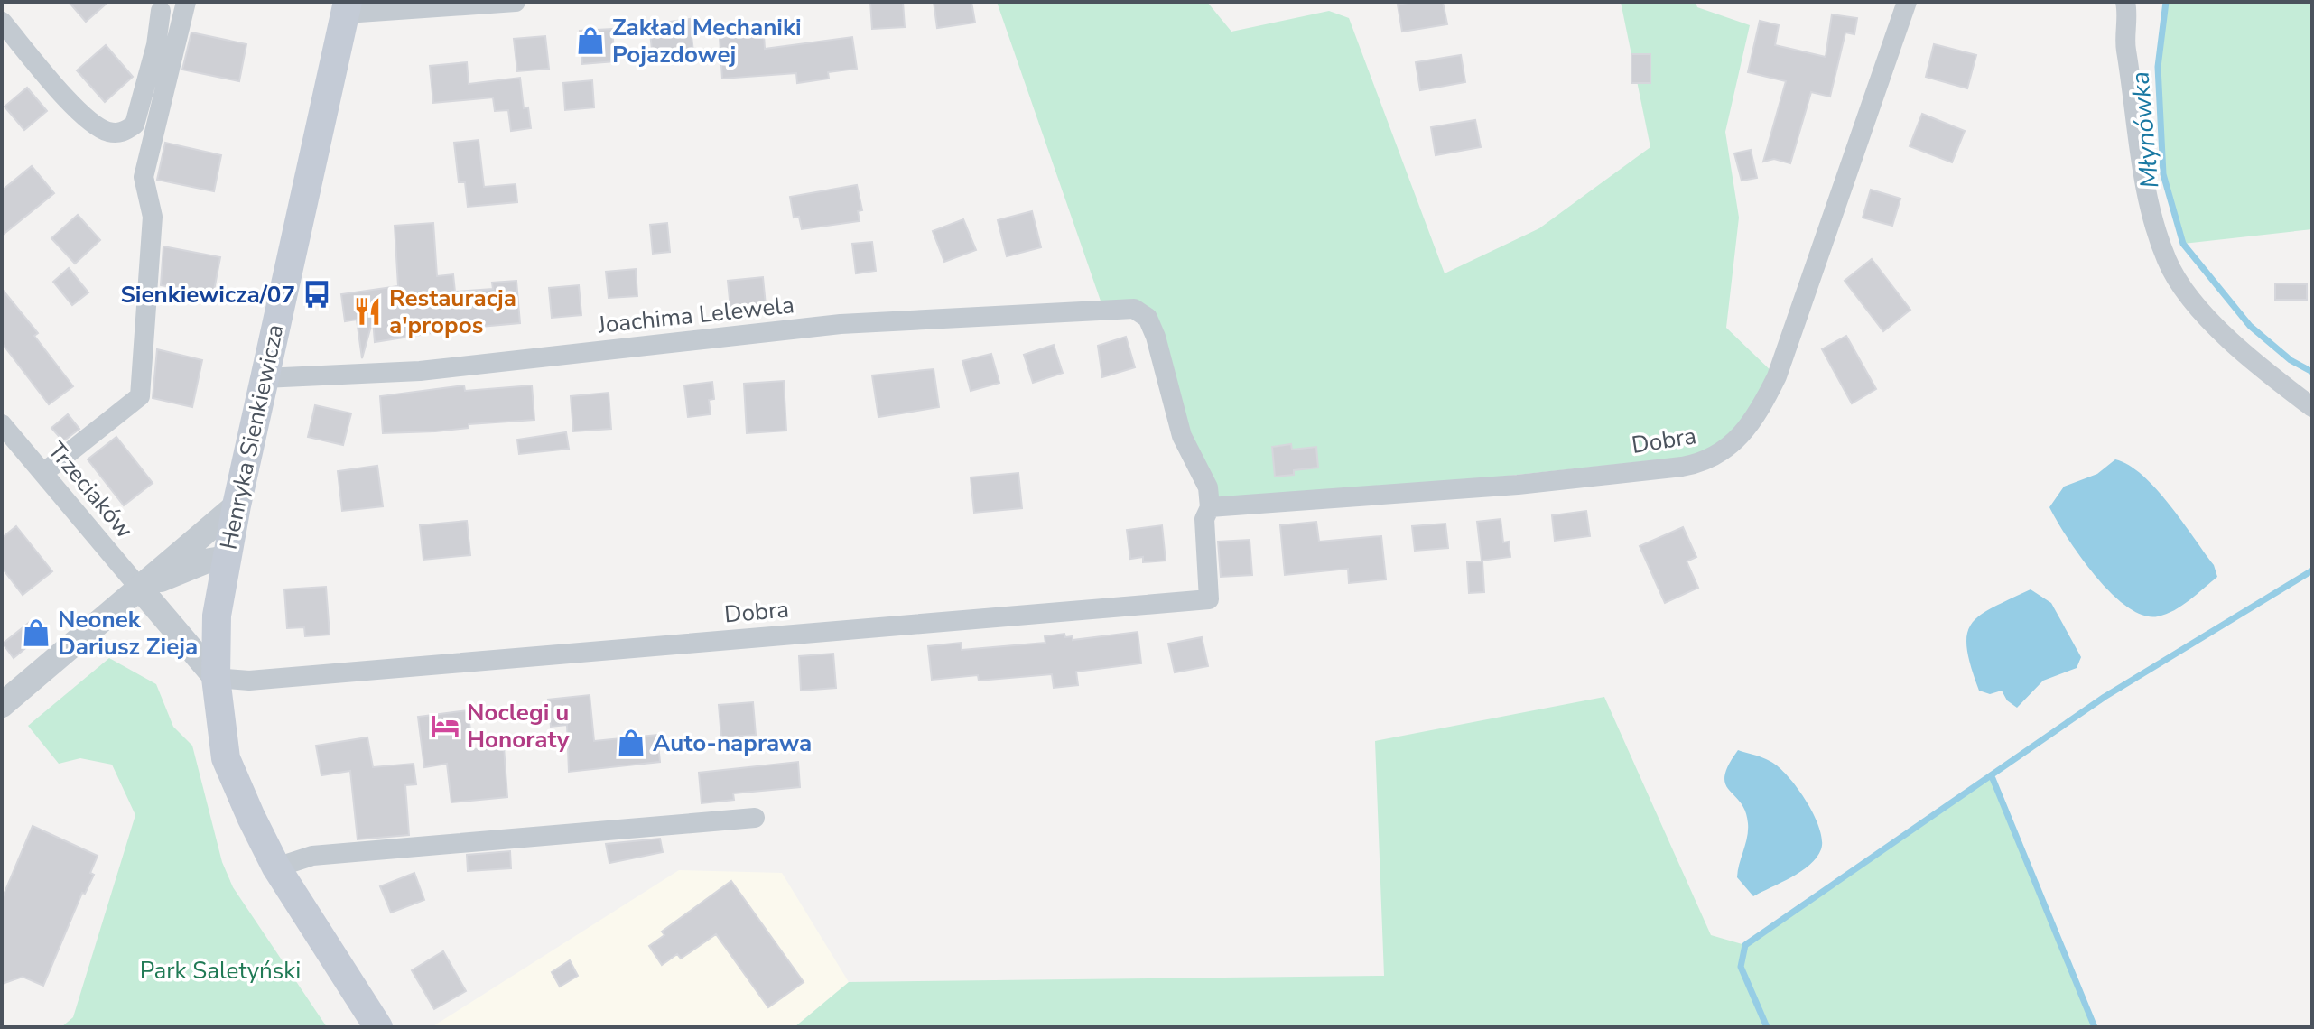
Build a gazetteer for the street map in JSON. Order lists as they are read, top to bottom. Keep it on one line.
{"streets":{"main road":["Henryka Sienkiewicza"],"street":["Joachima Lelewela","Dobra","Trzeciaków"]},"crossings":[["Joachima Lelewela","Henryka Sienkiewicza"],["Joachima Lelewela","Dobra"],["Henryka Sienkiewicza","Dobra"]],"water":["Młynówka"],"parks":["Park Saletyński"],"places":{"shop":["Zakład Mechaniki Pojazdowej","Neonek Dariusz Zieja","Auto-naprawa"],"bus stop":["Sienkiewicza/07"],"restaurant":["Restauracja a'propos"],"hotel":["Noclegi u Honoraty"]}}
